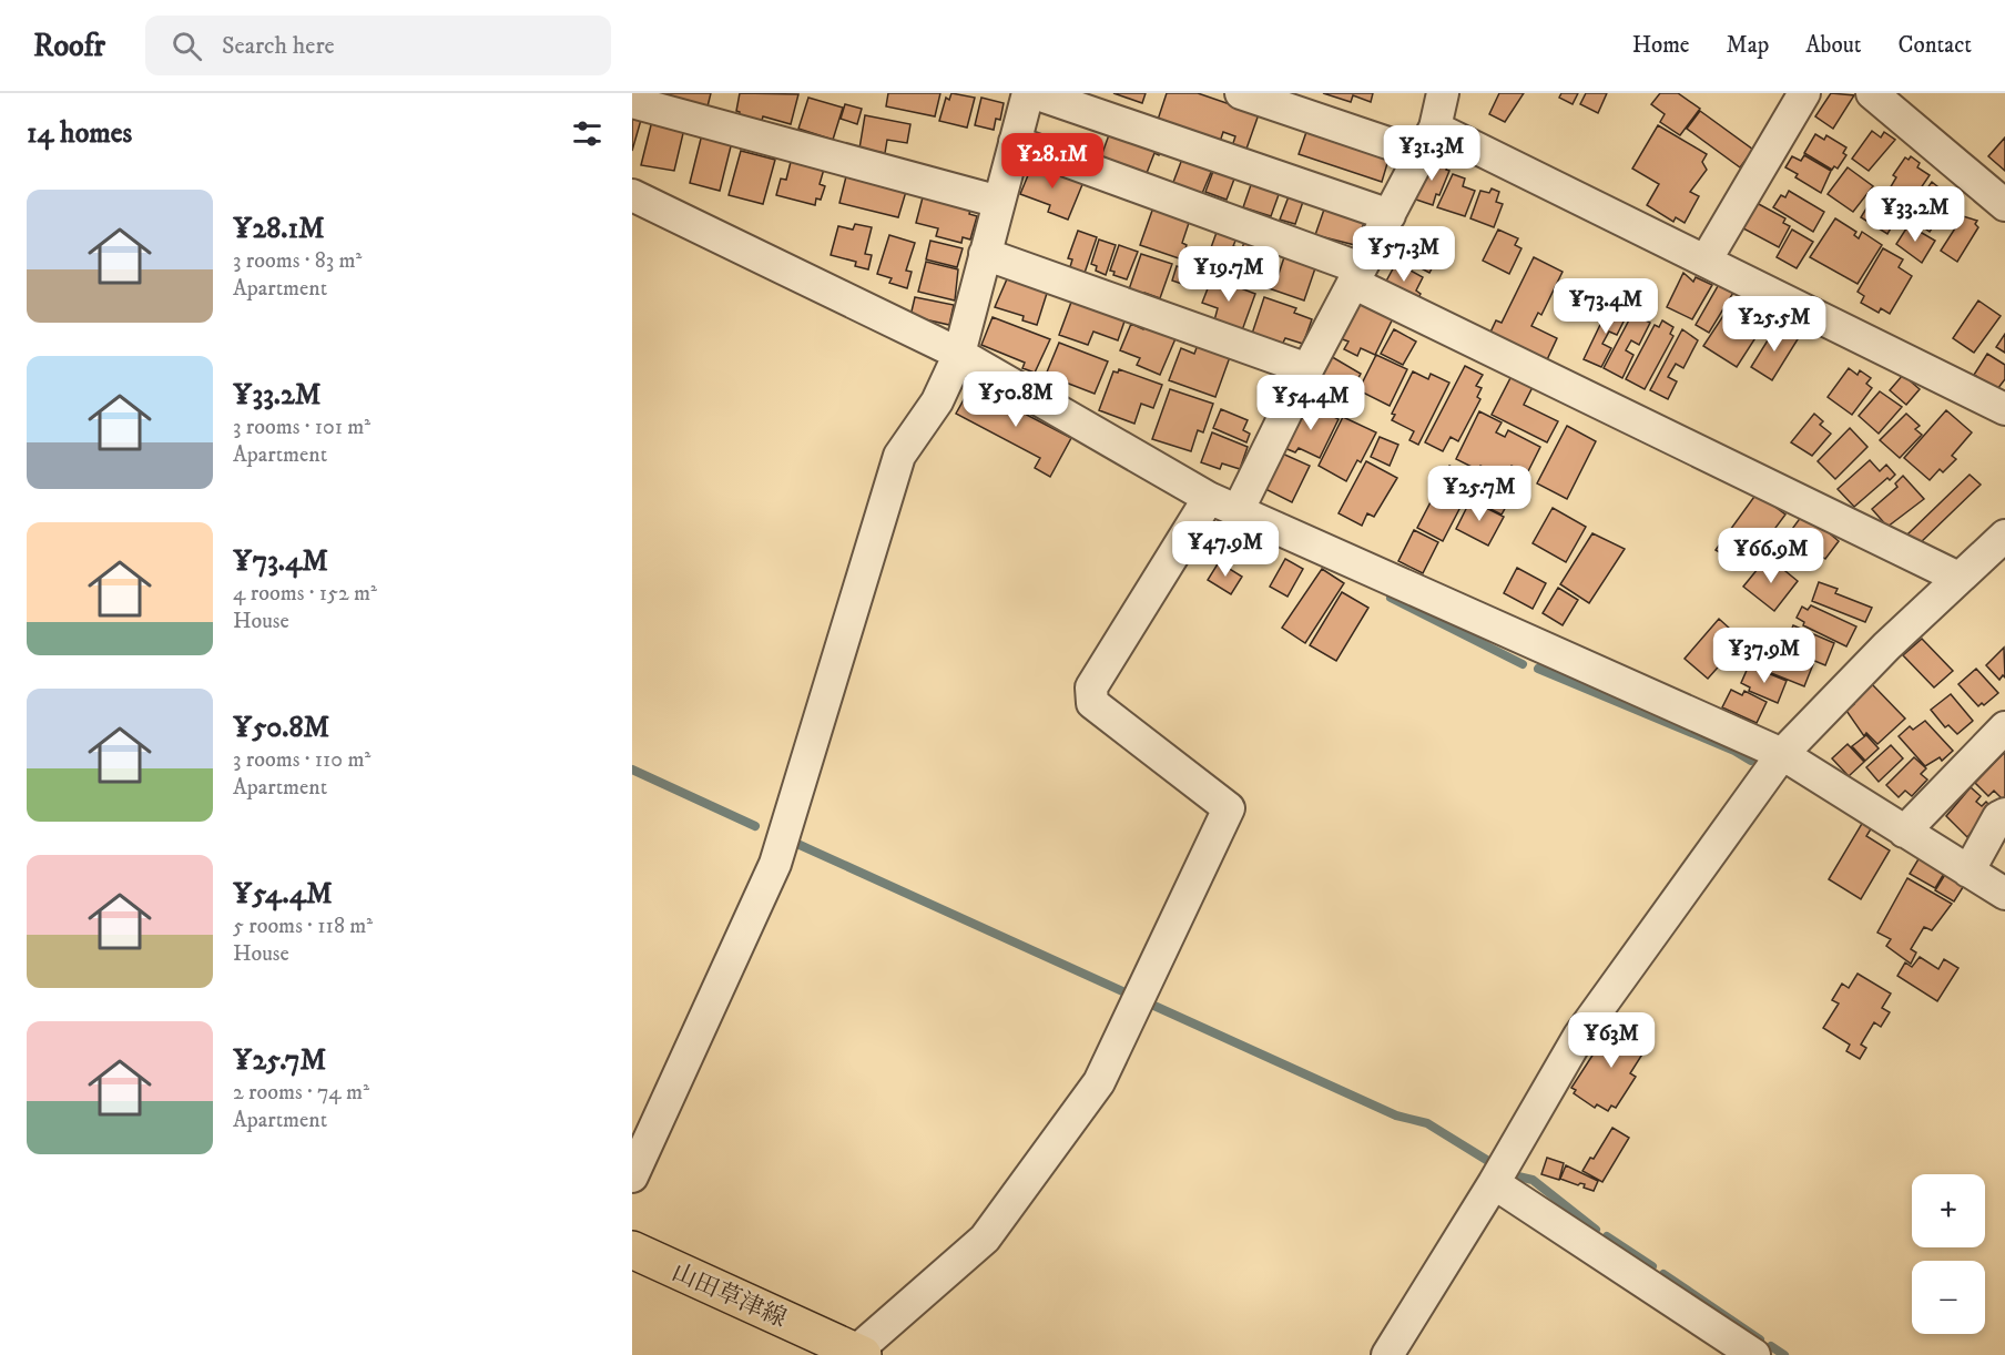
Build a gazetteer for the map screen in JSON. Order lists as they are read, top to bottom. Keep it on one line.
{"streets":{"main road":["山田草津線"]},"page":{"header":"Roofr","search":"Search here","nav":["Home","Map","About","Contact"],"heading":"14 homes","price":["¥31.3M","¥28.1M","¥33.2M","¥57.3M","¥19.7M","¥73.4M","¥25.5M","¥50.8M","¥54.4M","¥25.7M","¥47.9M","¥66.9M","¥37.9M","¥63M"],"list":[{"name":"¥28.1M","note":"3 rooms · 83 m² · Apartment"},{"name":"¥33.2M","note":"3 rooms · 101 m² · Apartment"},{"name":"¥73.4M","note":"4 rooms · 152 m² · House"},{"name":"¥50.8M","note":"3 rooms · 110 m² · Apartment"},{"name":"¥54.4M","note":"5 rooms · 118 m² · House"},{"name":"¥25.7M","note":"2 rooms · 74 m² · Apartment"}],"map_buttons":["+","−"]}}
